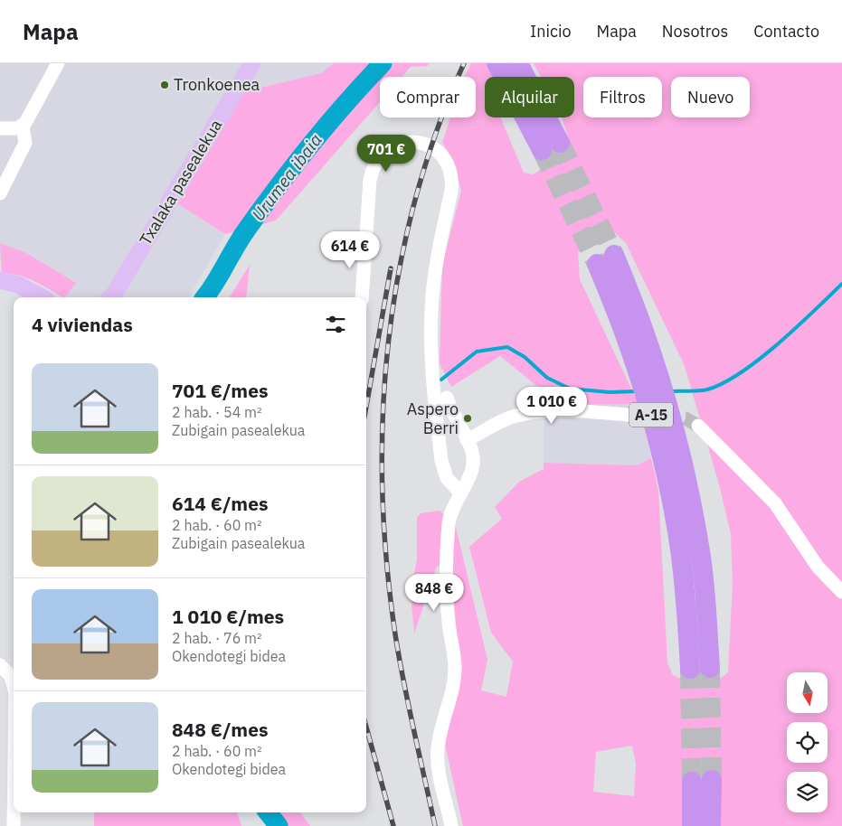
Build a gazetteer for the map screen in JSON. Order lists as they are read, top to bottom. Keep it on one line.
{"streets":{"highway":["A-15"],"main road":["Txalaka pasealekua"]},"water":["Urumea ibaia"],"places":["Tronkoenea","Aspero Berri"],"north":"bottom","page":{"header":"Mapa","nav":["Inicio","Mapa","Nosotros","Contacto"],"chip":["Comprar","Alquilar","Filtros","Nuevo"],"price":["701 €","614 €","1 010 €","848 €"],"heading":"4 viviendas","list":[{"name":"701 €/mes","note":"2 hab. · 54 m² · Zubigain pasealekua"},{"name":"614 €/mes","note":"2 hab. · 60 m² · Zubigain pasealekua"},{"name":"1 010 €/mes","note":"2 hab. · 76 m² · Okendotegi bidea"},{"name":"848 €/mes","note":"2 hab. · 60 m² · Okendotegi bidea"}]}}
